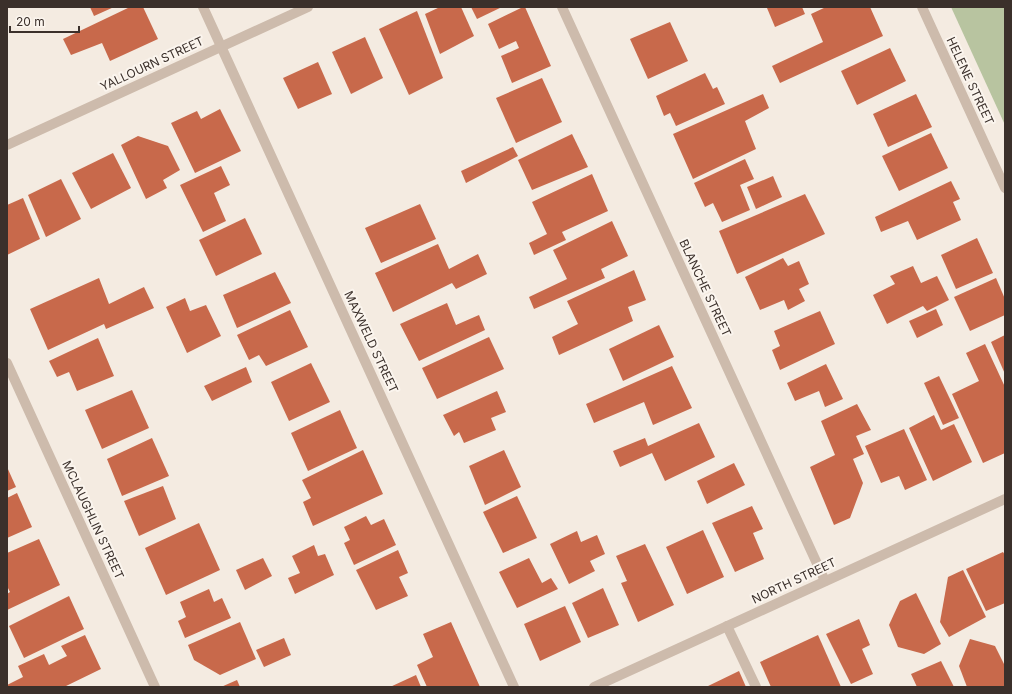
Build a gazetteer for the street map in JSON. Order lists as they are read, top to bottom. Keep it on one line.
{"streets":{"street":["YALLOURN STREET","HELENE STREET","BLANCHE STREET","MAXWELD STREET","MCLAUGHLIN STREET","NORTH STREET"]},"crossings":[["YALLOURN STREET","MAXWELD STREET"],["BLANCHE STREET","NORTH STREET"]],"scale_bar":"20 m"}
